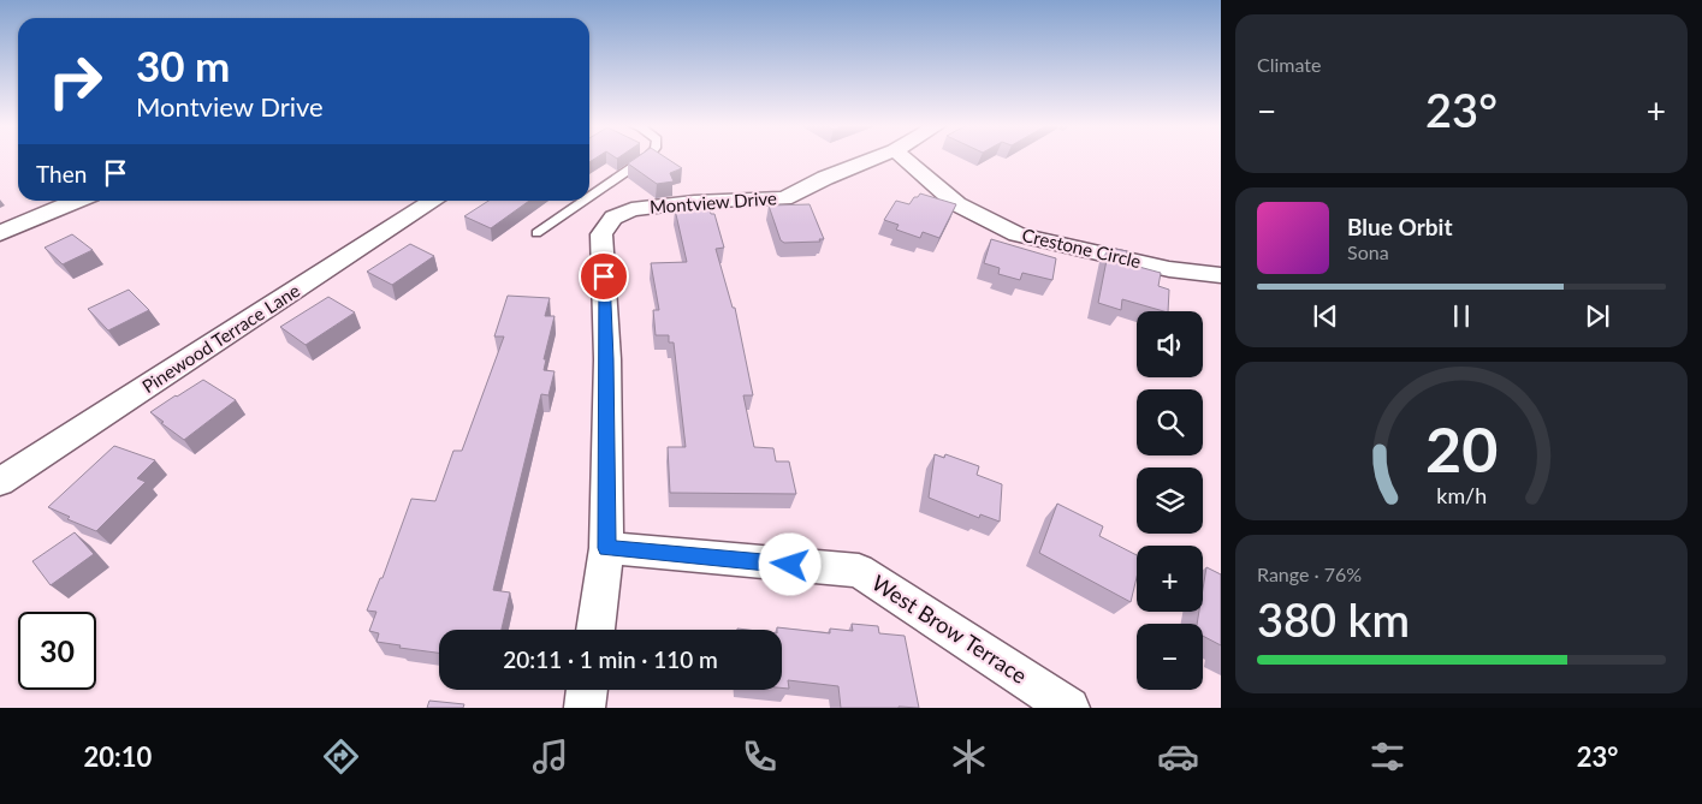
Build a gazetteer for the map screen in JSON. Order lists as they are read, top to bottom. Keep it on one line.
{"streets":{"street":["Montview Drive","Crestone Circle","Pinewood Terrace Lane","West Brow Terrace"]},"crossings":[["Montview Drive","West Brow Terrace"]],"page":{"tile":["Climate",["Range · 76%","380 km"]],"turn":["30 m","Montview Drive"],"heat":["−","23°","+"],"then":"Then","song":["Blue Orbit","Sona"],"map_buttons":["+","−"],"limit":"30","trip":"20:11 · 1 min · 110 m","tabs":["20:10","23°"],"gauge":["20","km/h"]}}
